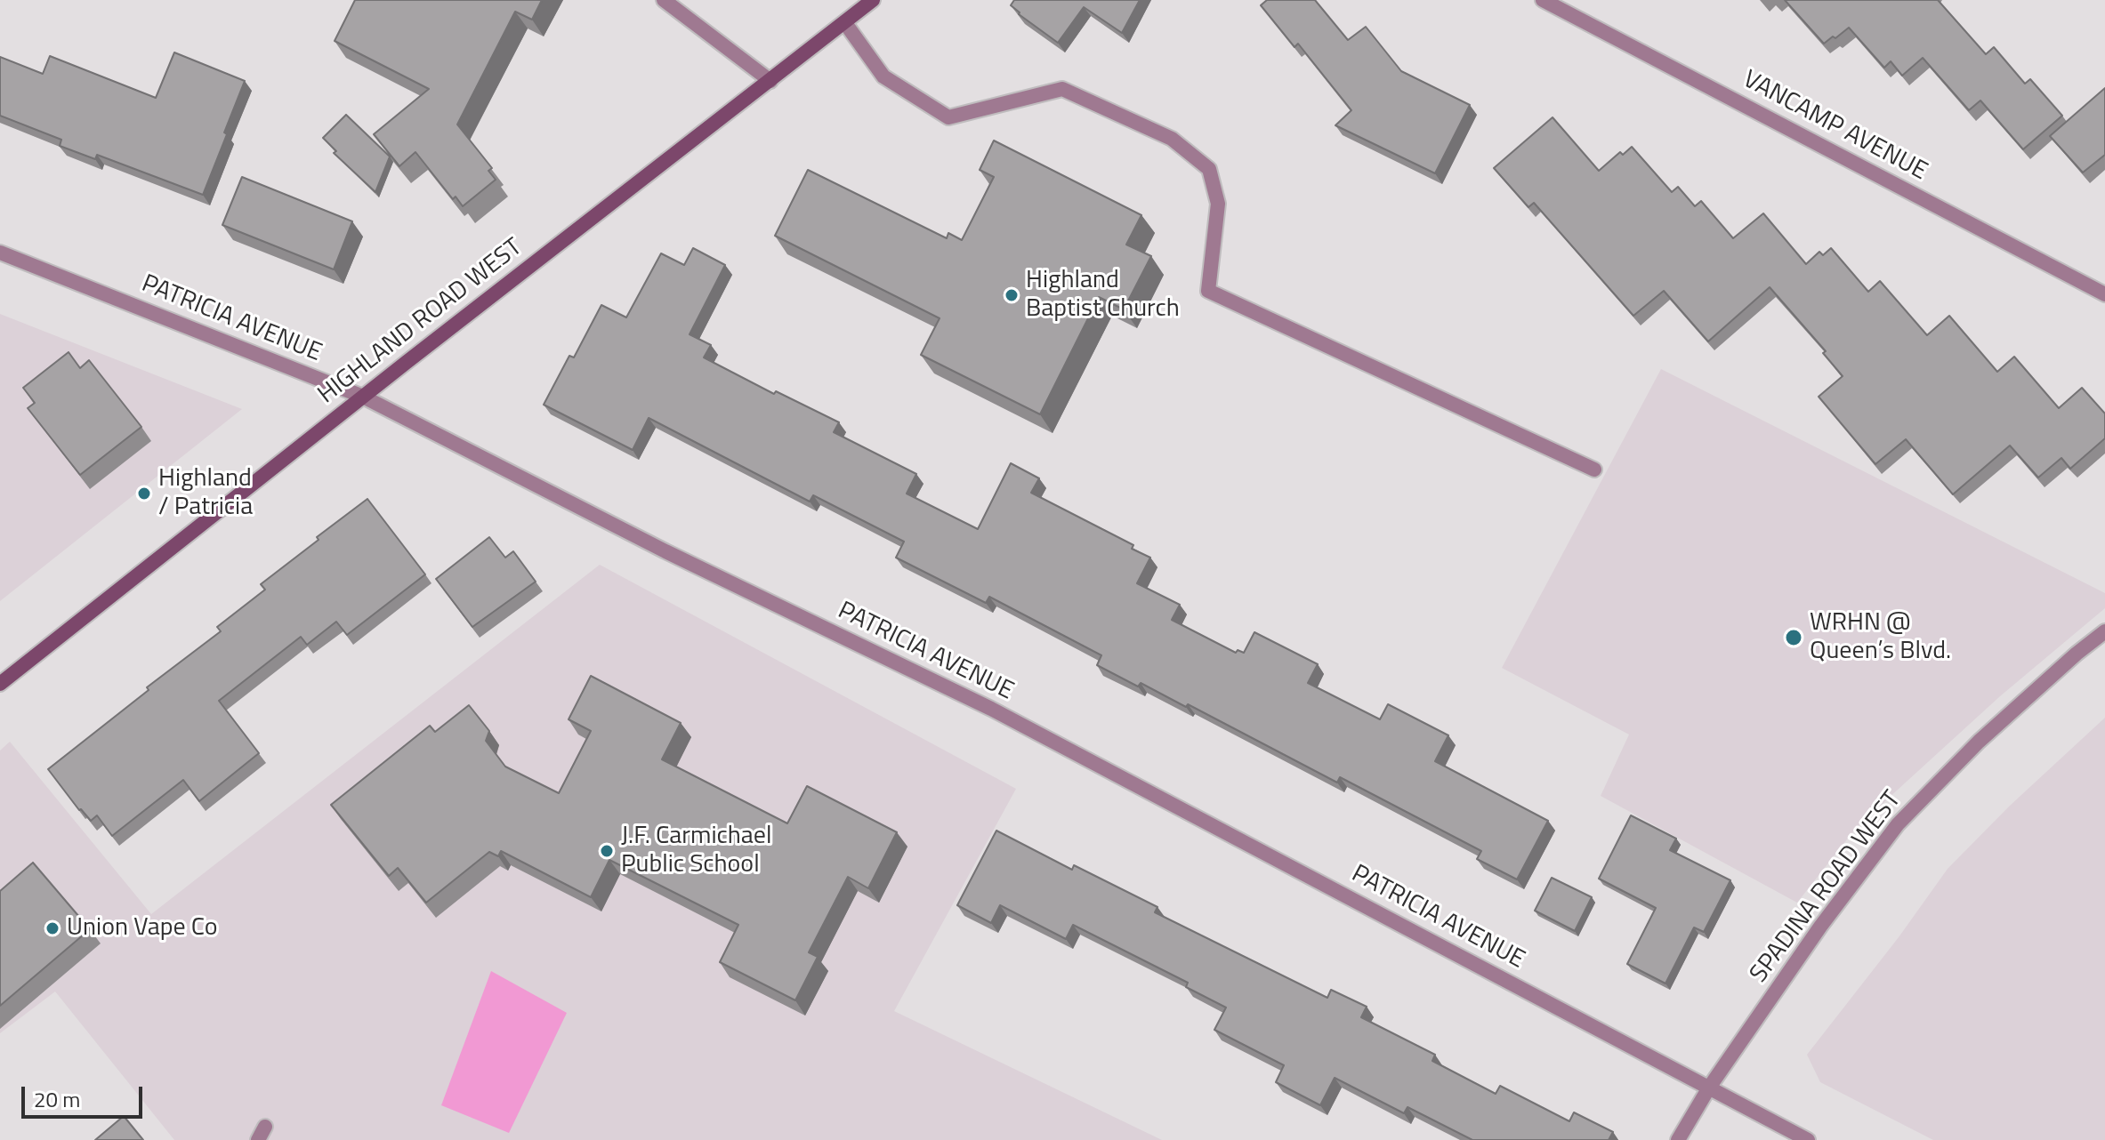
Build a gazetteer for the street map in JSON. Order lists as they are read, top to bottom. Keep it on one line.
{"streets":{"main road":["HIGHLAND ROAD WEST"],"street":["VANCAMP AVENUE","PATRICIA AVENUE","SPADINA ROAD WEST"]},"crossings":[["PATRICIA AVENUE","HIGHLAND ROAD WEST"],["PATRICIA AVENUE","SPADINA ROAD WEST"]],"places":["Highland Baptist Church","Highland / Patricia","WRHN @ Queen’s Blvd.","J.F. Carmichael Public School","Union Vape Co"],"scale_bar":"20 m"}
